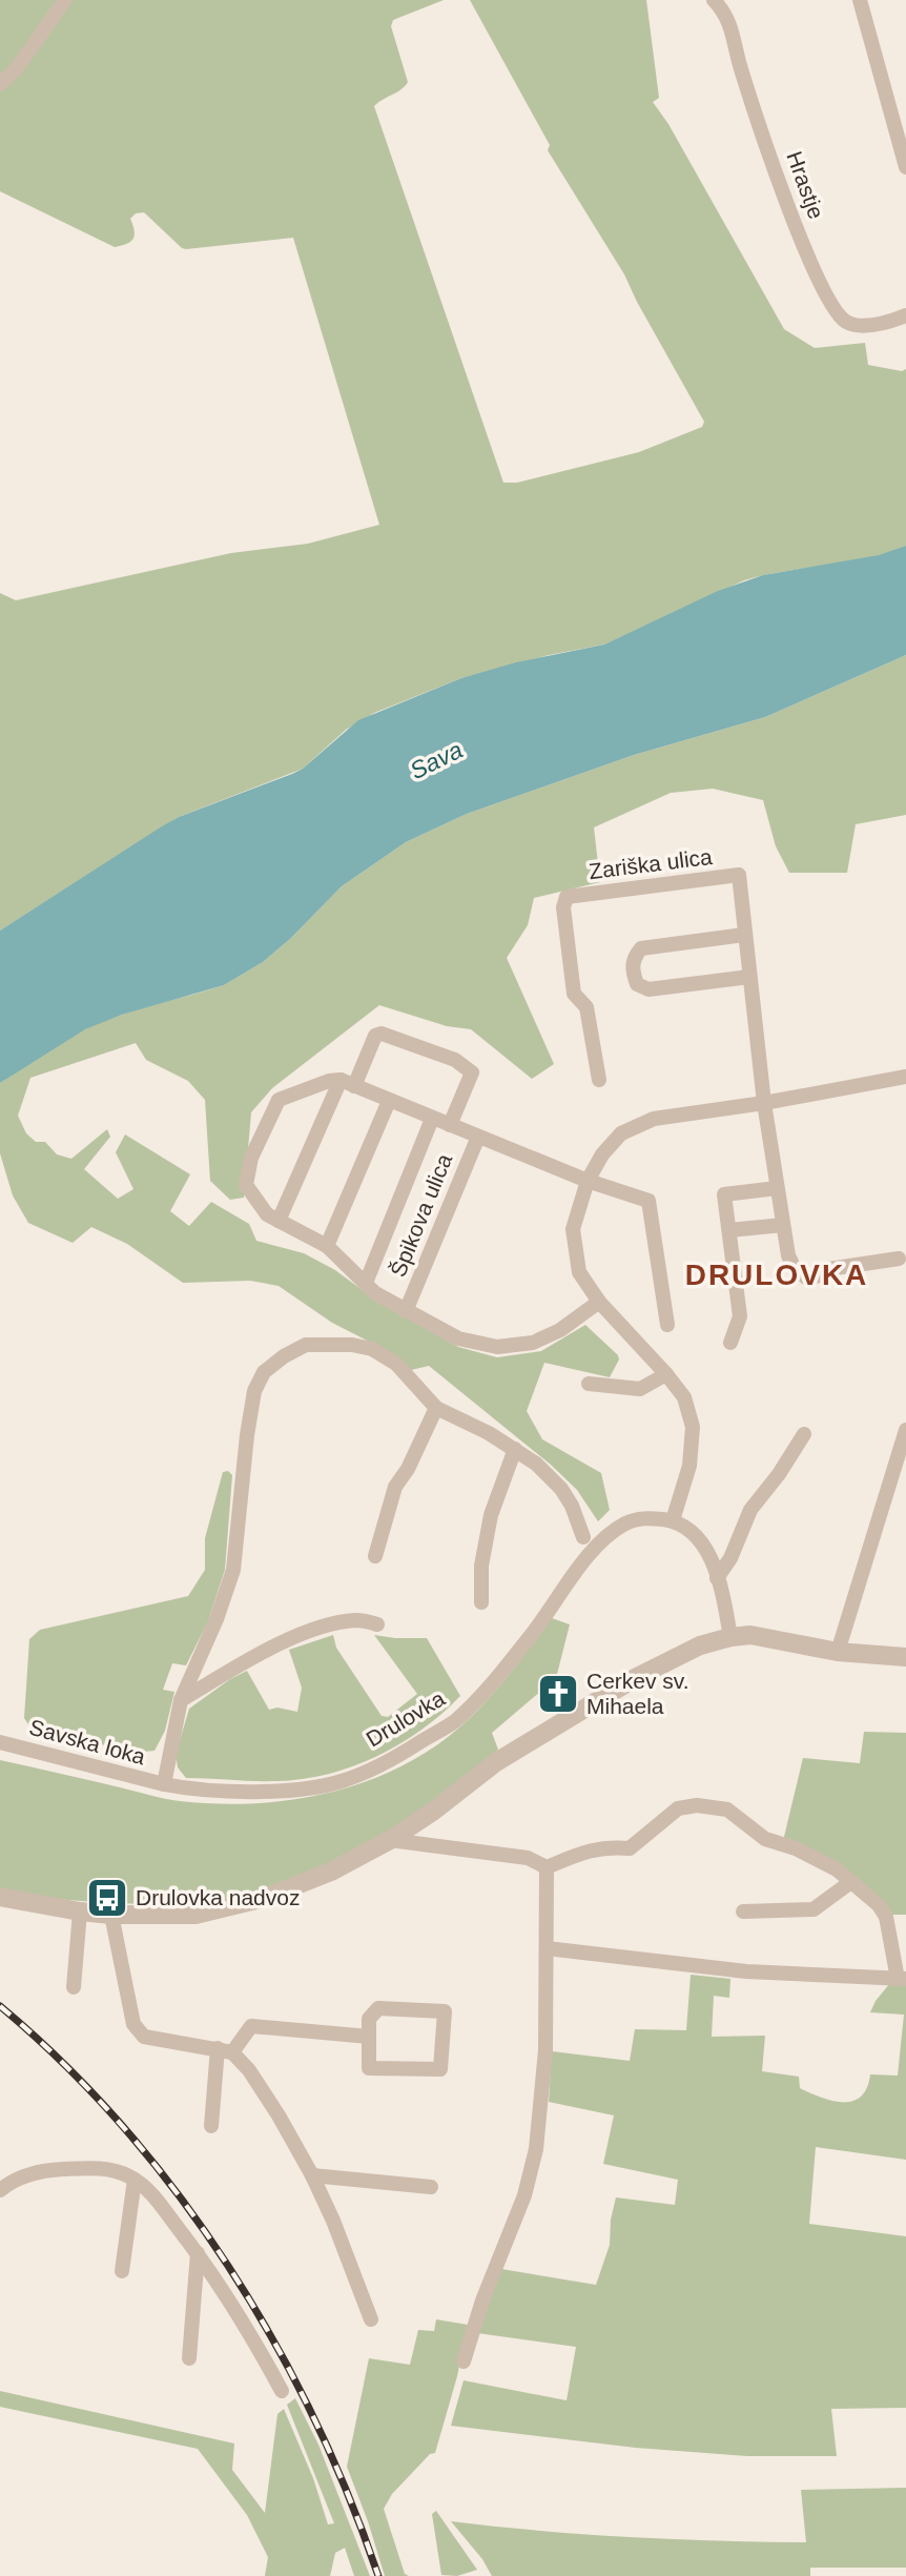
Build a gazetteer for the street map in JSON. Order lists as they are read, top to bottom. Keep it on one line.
{"streets":{"street":["Hrastje","Zariška ulica","Špikova ulica","Drulovka","Savska loka"]},"crossings":[["Drulovka","Savska loka"]],"districts":["DRULOVKA"],"water":["Sava"],"places":{"church":["Cerkev sv. Mihaela"],"bus stop":["Drulovka nadvoz"]}}
